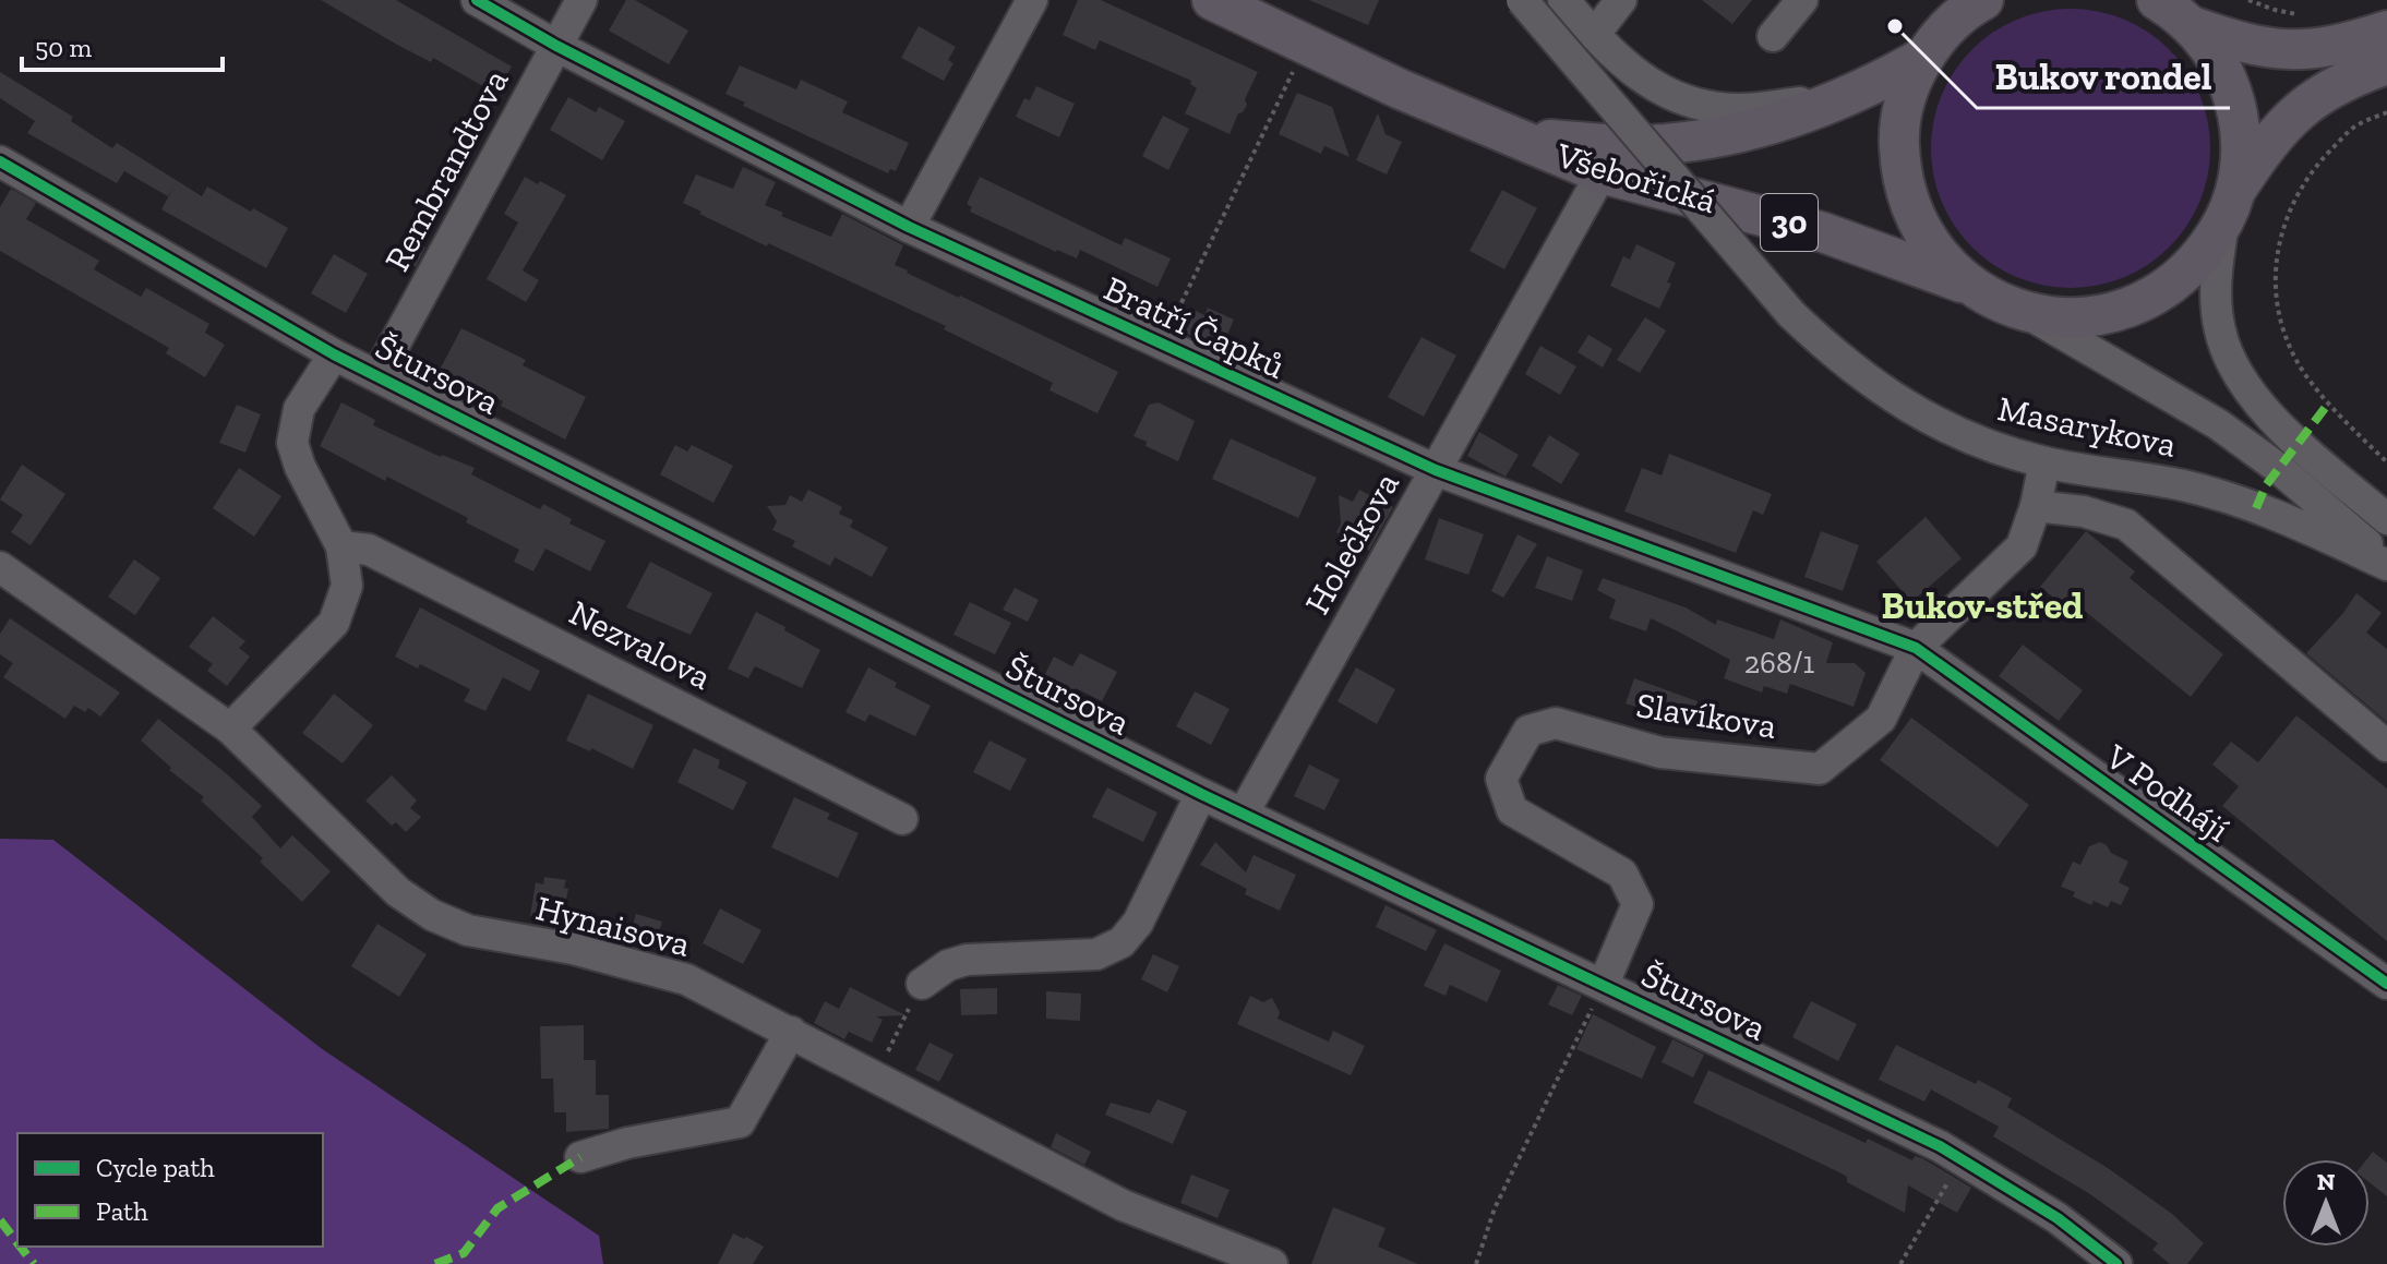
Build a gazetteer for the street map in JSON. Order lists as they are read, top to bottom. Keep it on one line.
{"streets":{"main road":["Všebořická","30"],"street":["Rembrandtova","Bratří Čapků","Štursova","Masarykova","Holečkova","Nezvalova","Slavíkova","V Podhájí","Hynaisova"]},"crossings":[["Rembrandtova","Bratří Čapků"],["Rembrandtova","Štursova"],["Všebořická","30"],["Všebořická","Holečkova"],["30","Masarykova"],["Bratří Čapků","Holečkova"],["Bratří Čapků","Slavíkova"],["Bratří Čapků","V Podhájí"],["Štursova","Holečkova"],["Štursova","Slavíkova"],["Masarykova","Slavíkova"],["Slavíkova","V Podhájí"]],"districts":["Bukov-střed"],"places":["Bukov rondel"],"house_numbers":["268/1"],"legend":["Cycle path","Path"],"scale_bar":"50 m","north":"top"}
